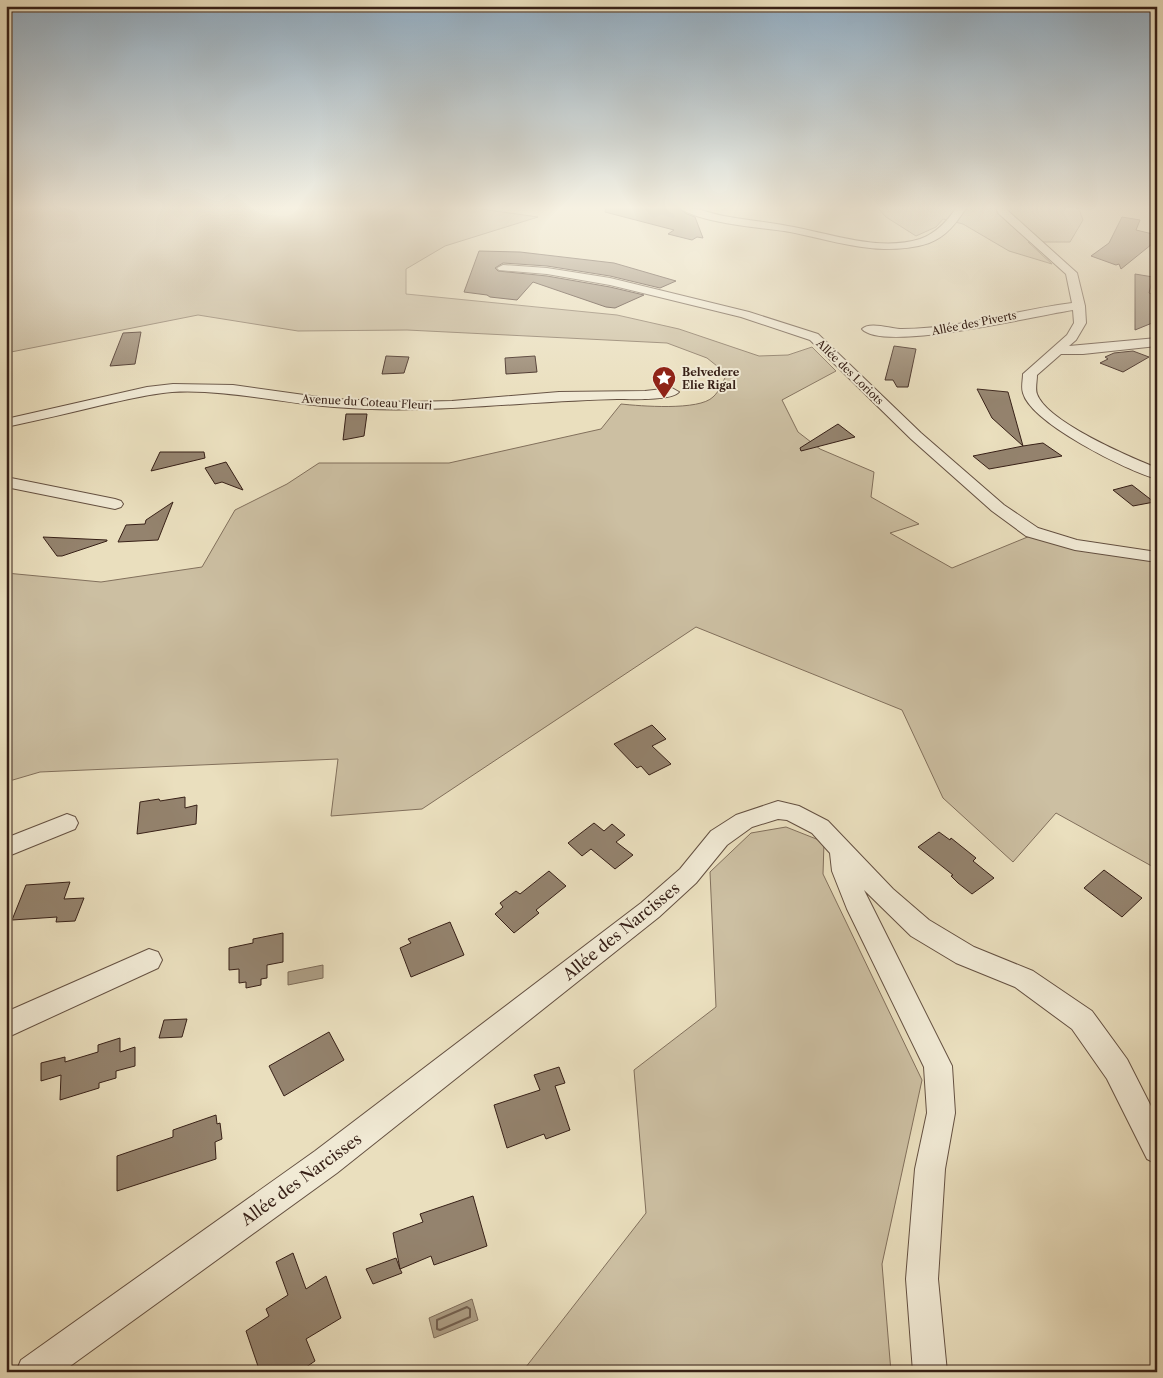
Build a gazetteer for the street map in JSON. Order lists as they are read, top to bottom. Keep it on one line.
{"streets":{"street":["Allée des Piverts","Allée des Loriots","Avenue du Coteau Fleuri","Allée des Narcisses"]},"places":{"place":["Belvedere Elie Rigal"]}}
